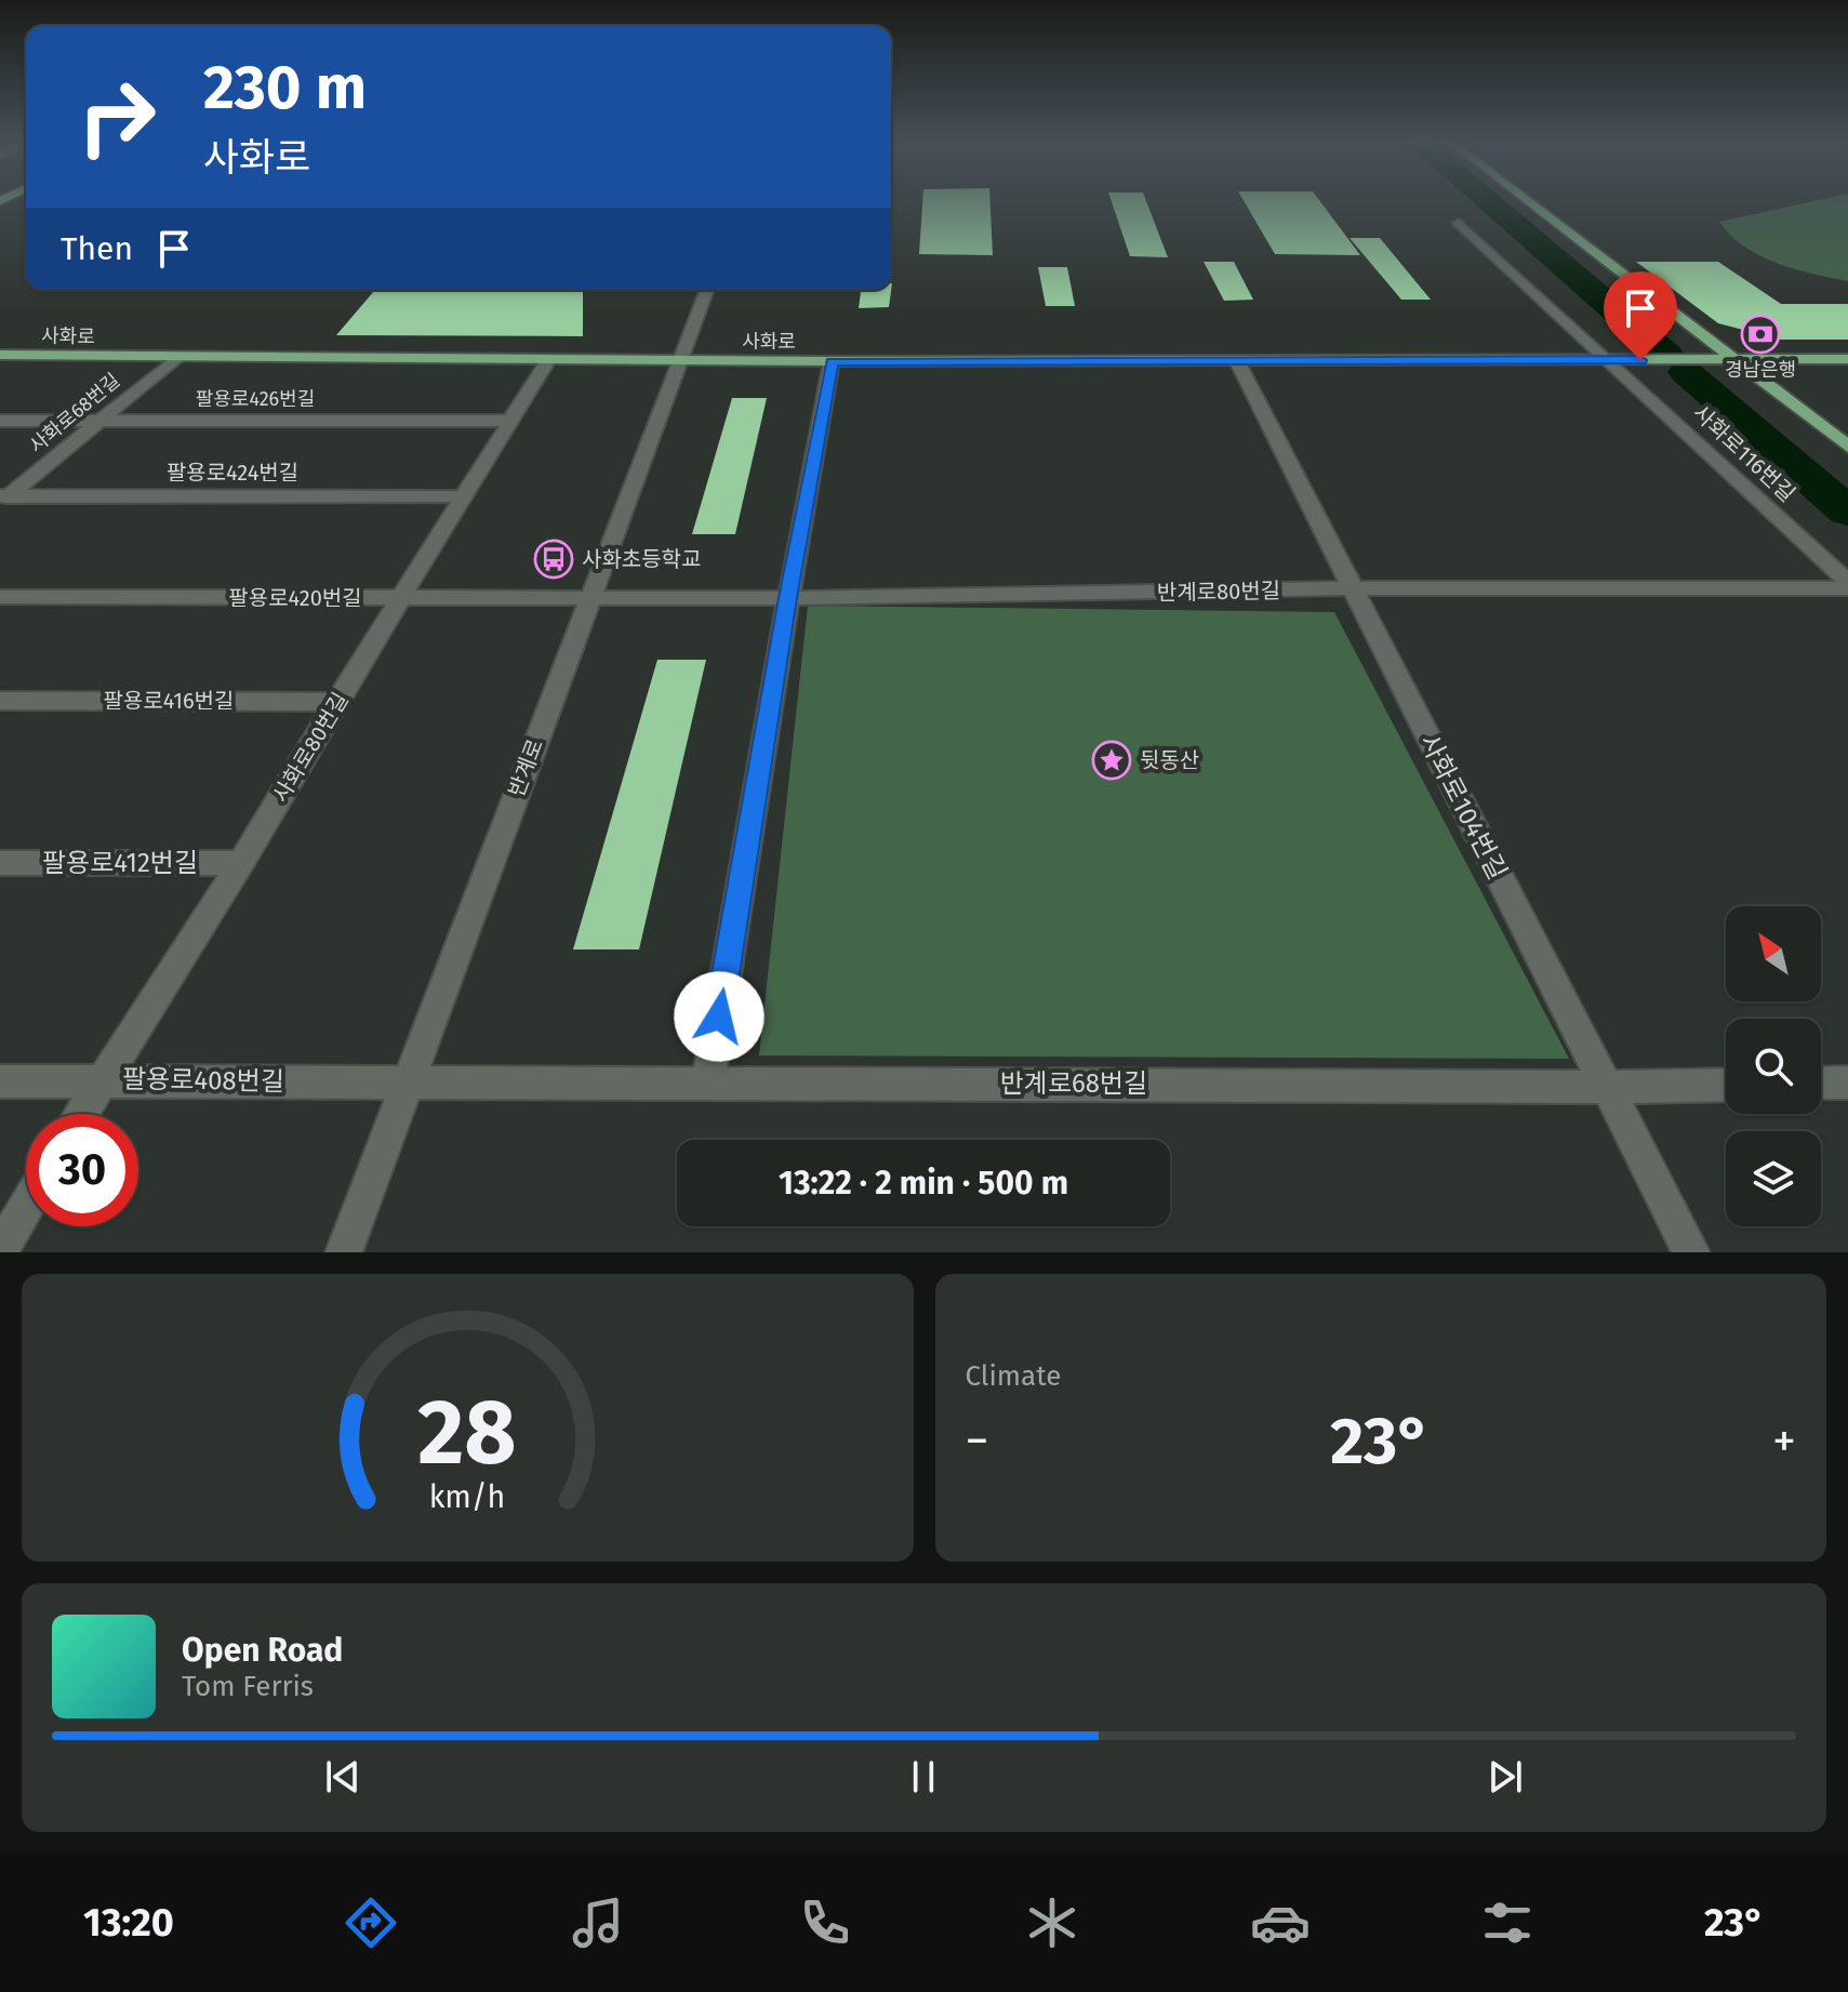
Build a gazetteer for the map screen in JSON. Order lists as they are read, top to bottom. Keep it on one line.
{"streets":{"main road":["사화로"],"street":["팔용로426번길","사화로68번길","사화로116번길","팔용로424번길","반계로80번길","팔용로420번길","팔용로416번길","사화로80번길","반계로","사화로104번길","팔용로412번길","팔용로408번길","반계로68번길"]},"crossings":[["사화로","사화로68번길"],["사화로","사화로116번길"],["사화로","사화로80번길"],["사화로","반계로"],["사화로","사화로104번길"],["팔용로426번길","사화로68번길"],["팔용로426번길","사화로80번길"],["사화로68번길","팔용로424번길"],["팔용로424번길","사화로80번길"],["반계로80번길","팔용로420번길"],["반계로80번길","반계로"],["반계로80번길","사화로104번길"],["팔용로420번길","사화로80번길"],["팔용로420번길","반계로"],["팔용로416번길","사화로80번길"],["사화로80번길","팔용로412번길"],["사화로80번길","팔용로408번길"],["반계로","팔용로408번길"],["반계로","반계로68번길"],["사화로104번길","반계로68번길"],["팔용로408번길","반계로68번길"]],"places":{"bank":["경남은행"],"bus stop":["사화초등학교"],"place":["뒷동산"]},"north":"top left","page":{"turn":["230 m","사화로"],"then":"Then","limit":"30","trip":"13:22 · 2 min · 500 m","tile":"Climate","heat":["−","23°","+"],"song":["Open Road","Tom Ferris"],"tabs":["13:20","23°"],"gauge":["28","km/h"]}}
